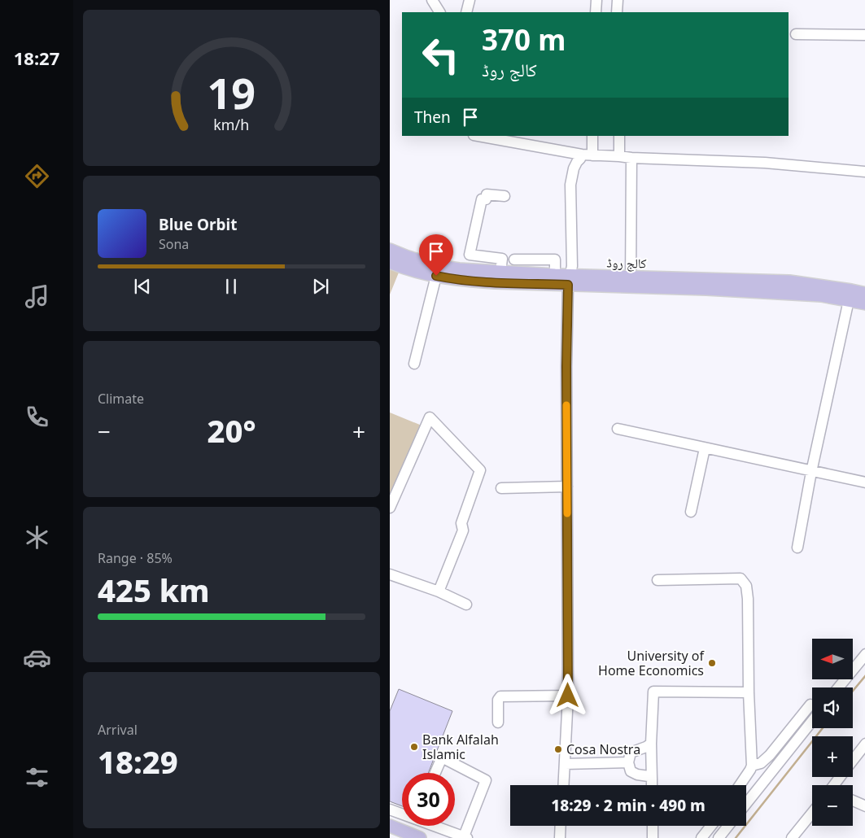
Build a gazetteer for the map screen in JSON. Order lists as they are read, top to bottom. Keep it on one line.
{"streets":{"main road":["کالج روڈ"]},"places":["University of Home Economics","Bank Alfalah Islamic","Cosa Nostra"],"north":"left","page":{"tabs":"18:27","turn":["370 m","کالج روڈ"],"then":"Then","song":["Blue Orbit","Sona"],"tile":["Climate",["Range · 85%","425 km"],["Arrival","18:29"]],"heat":["−","20°","+"],"map_buttons":["+","−"],"limit":"30","trip":"18:29 · 2 min · 490 m","gauge":["19","km/h"]}}
